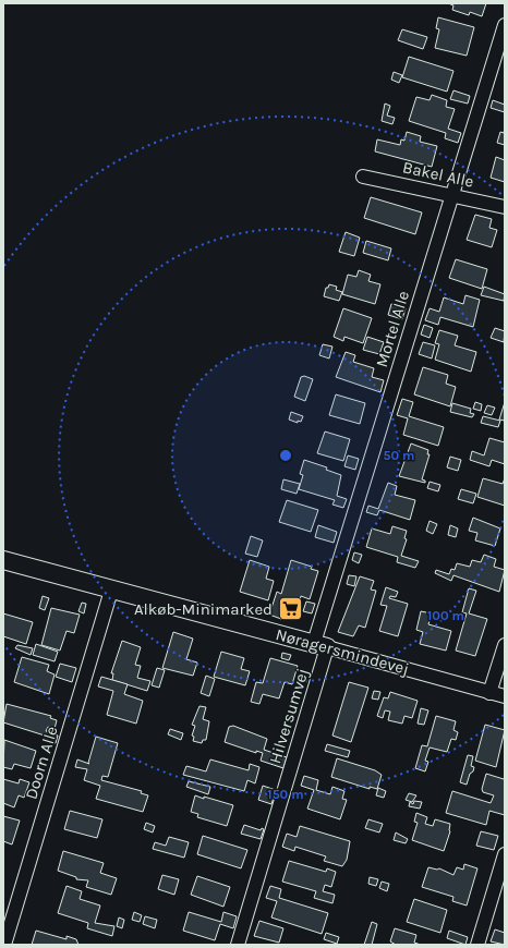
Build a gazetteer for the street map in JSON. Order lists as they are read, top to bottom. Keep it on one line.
{"streets":{"street":["Bakel Alle","Mortel Alle","Nøragersmindevej","Hilversumvej","Doorn Alle"]},"crossings":[["Bakel Alle","Mortel Alle"],["Mortel Alle","Nøragersmindevej"],["Mortel Alle","Hilversumvej"],["Nøragersmindevej","Hilversumvej"],["Nøragersmindevej","Doorn Alle"]],"places":{"supermarket":["Alkøb-Minimarked"]},"rings":["50 m","100 m","150 m"]}
